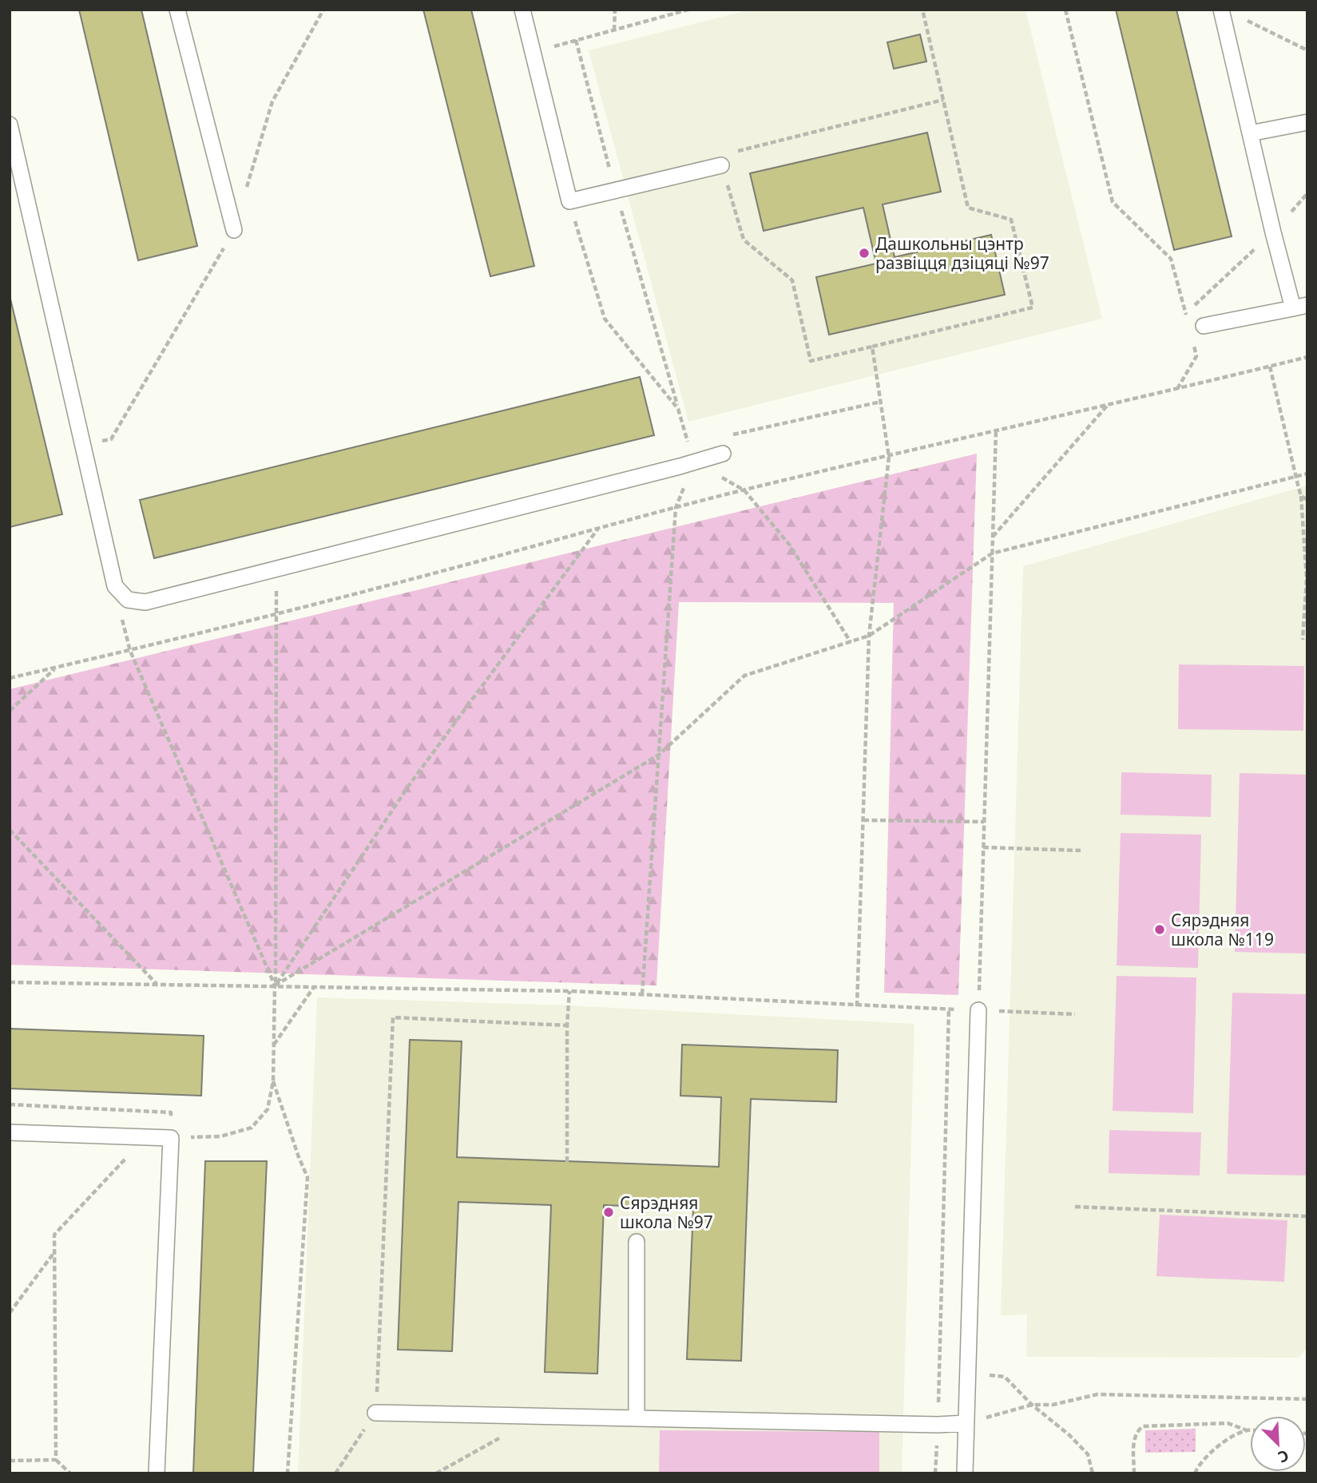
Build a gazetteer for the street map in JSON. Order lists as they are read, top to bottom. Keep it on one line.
{"places":["Дашкольны цэнтр развіцця дзіцяці №97","Сярэдняя школа №119","Сярэдняя школа №97"],"north":"bottom right"}
